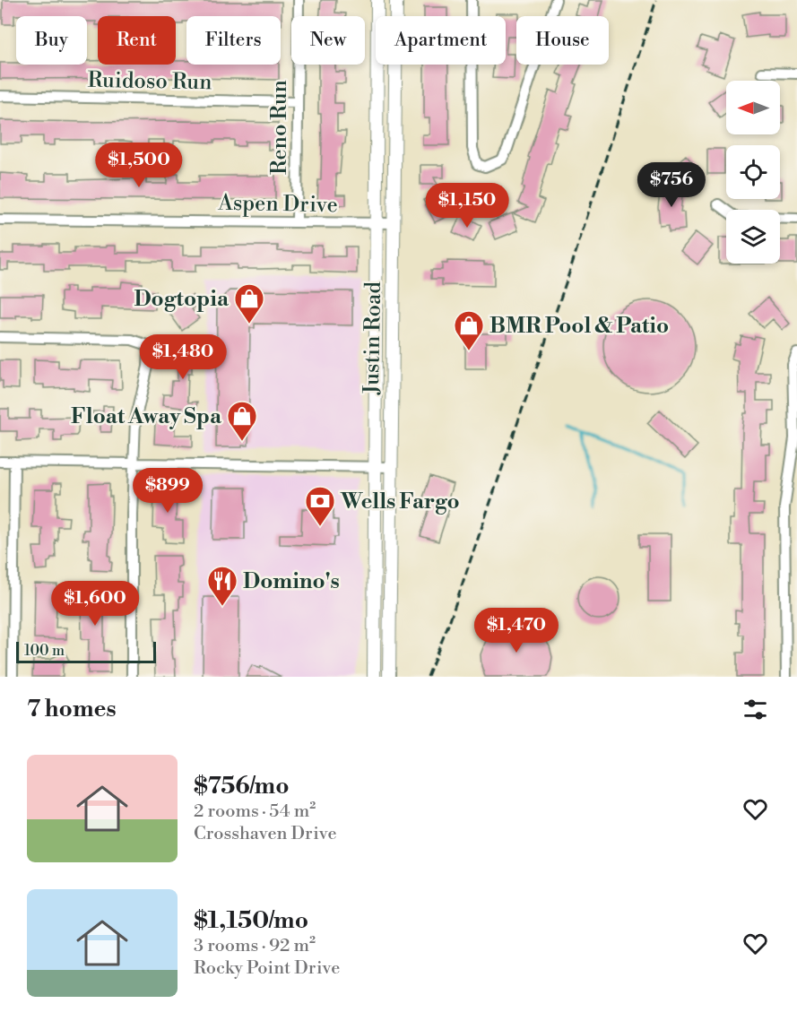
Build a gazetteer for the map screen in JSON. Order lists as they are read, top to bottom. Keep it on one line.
{"streets":{"main road":["Justin Road"],"street":["Ruidoso Run","Reno Run","Aspen Drive"]},"crossings":[["Ruidoso Run","Reno Run"],["Reno Run","Aspen Drive"],["Aspen Drive","Justin Road"]],"places":{"shop":["Dogtopia","BMR Pool & Patio","Float Away Spa"],"bank":["Wells Fargo"],"restaurant":["Domino's"]},"scale_bar":"100 m","north":"left","page":{"chip":["Buy","Rent","Filters","New","Apartment","House"],"price":["$1,500","$756","$1,150","$1,480","$899","$1,600","$1,470"],"scale":"100 m","heading":"7 homes","list":[{"name":"$756/mo","note":"2 rooms · 54 m² · Crosshaven Drive"},{"name":"$1,150/mo","note":"3 rooms · 92 m² · Rocky Point Drive"}]}}
